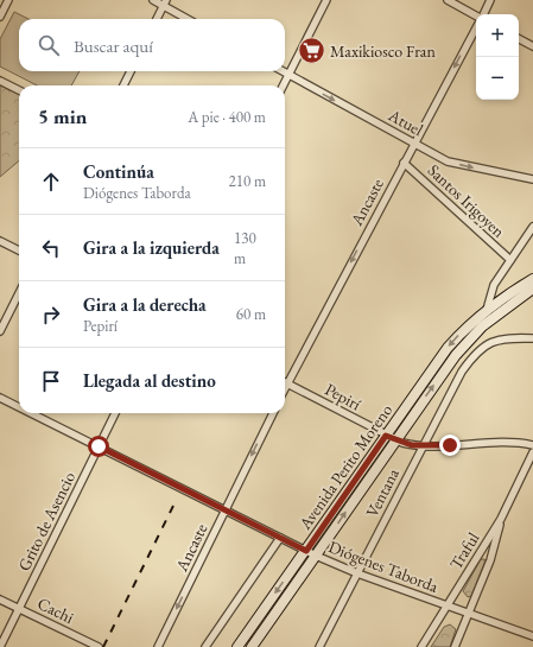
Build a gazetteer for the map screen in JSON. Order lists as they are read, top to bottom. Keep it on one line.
{"streets":{"main road":["Avenida Perito Moreno"],"street":["Atuel","Santos Irigoyen","Ancaste","Pepirí","Ventana","Grito de Asencio","Traful","Diógenes Taborda","Cachi"]},"crossings":[["Atuel","Ancaste"],["Santos Irigoyen","Ancaste"],["Ancaste","Diógenes Taborda"],["Pepirí","Avenida Perito Moreno"],["Pepirí","Ventana"],["Avenida Perito Moreno","Diógenes Taborda"],["Ventana","Diógenes Taborda"],["Grito de Asencio","Diógenes Taborda"],["Grito de Asencio","Cachi"],["Traful","Diógenes Taborda"]],"one_way":["Atuel","Ancaste"],"places":{"supermarket":["Maxikiosco Fran"]},"page":{"map_buttons":["+","−"],"search":"Buscar aquí","heading":["5 min","A pie · 400 m"],"list":[["Continúa","Diógenes Taborda","210 m"],["Gira a la izquierda","130 m"],["Gira a la derecha","Pepirí","60 m"],"Llegada al destino"]}}
